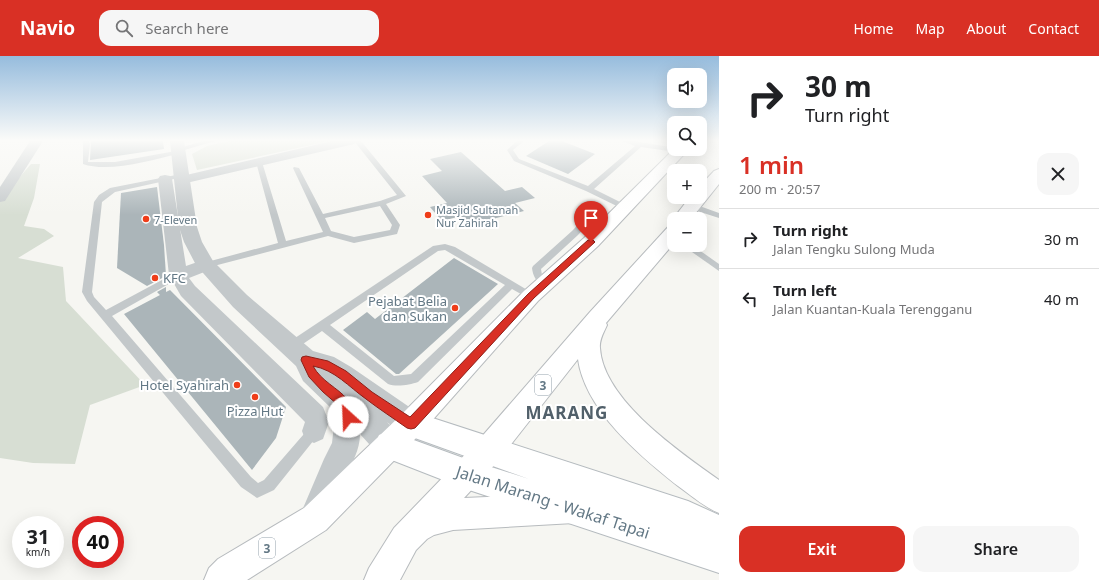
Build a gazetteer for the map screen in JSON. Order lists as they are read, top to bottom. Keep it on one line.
{"streets":{"main road":["3","Jalan Marang - Wakaf Tapai"]},"crossings":[["3","Jalan Marang - Wakaf Tapai"]],"districts":["MARANG"],"places":["Masjid Sultanah Nur Zahirah","7-Eleven","KFC","Pejabat Belia dan Sukan","Hotel Syahirah","Pizza Hut"],"page":{"header":"Navio","search":"Search here","nav":["Home","Map","About","Contact"],"turn":["30 m","Turn right"],"map_buttons":["+","−"],"heading":["1 min","200 m · 20:57"],"list":[{"name":"Turn right","note":"Jalan Tengku Sulong Muda","value":"30 m"},{"name":"Turn left","note":"Jalan Kuantan-Kuala Terengganu","value":"40 m"}],"speed":"31 km/h","limit":"40","buttons":["Exit","Share"]}}
